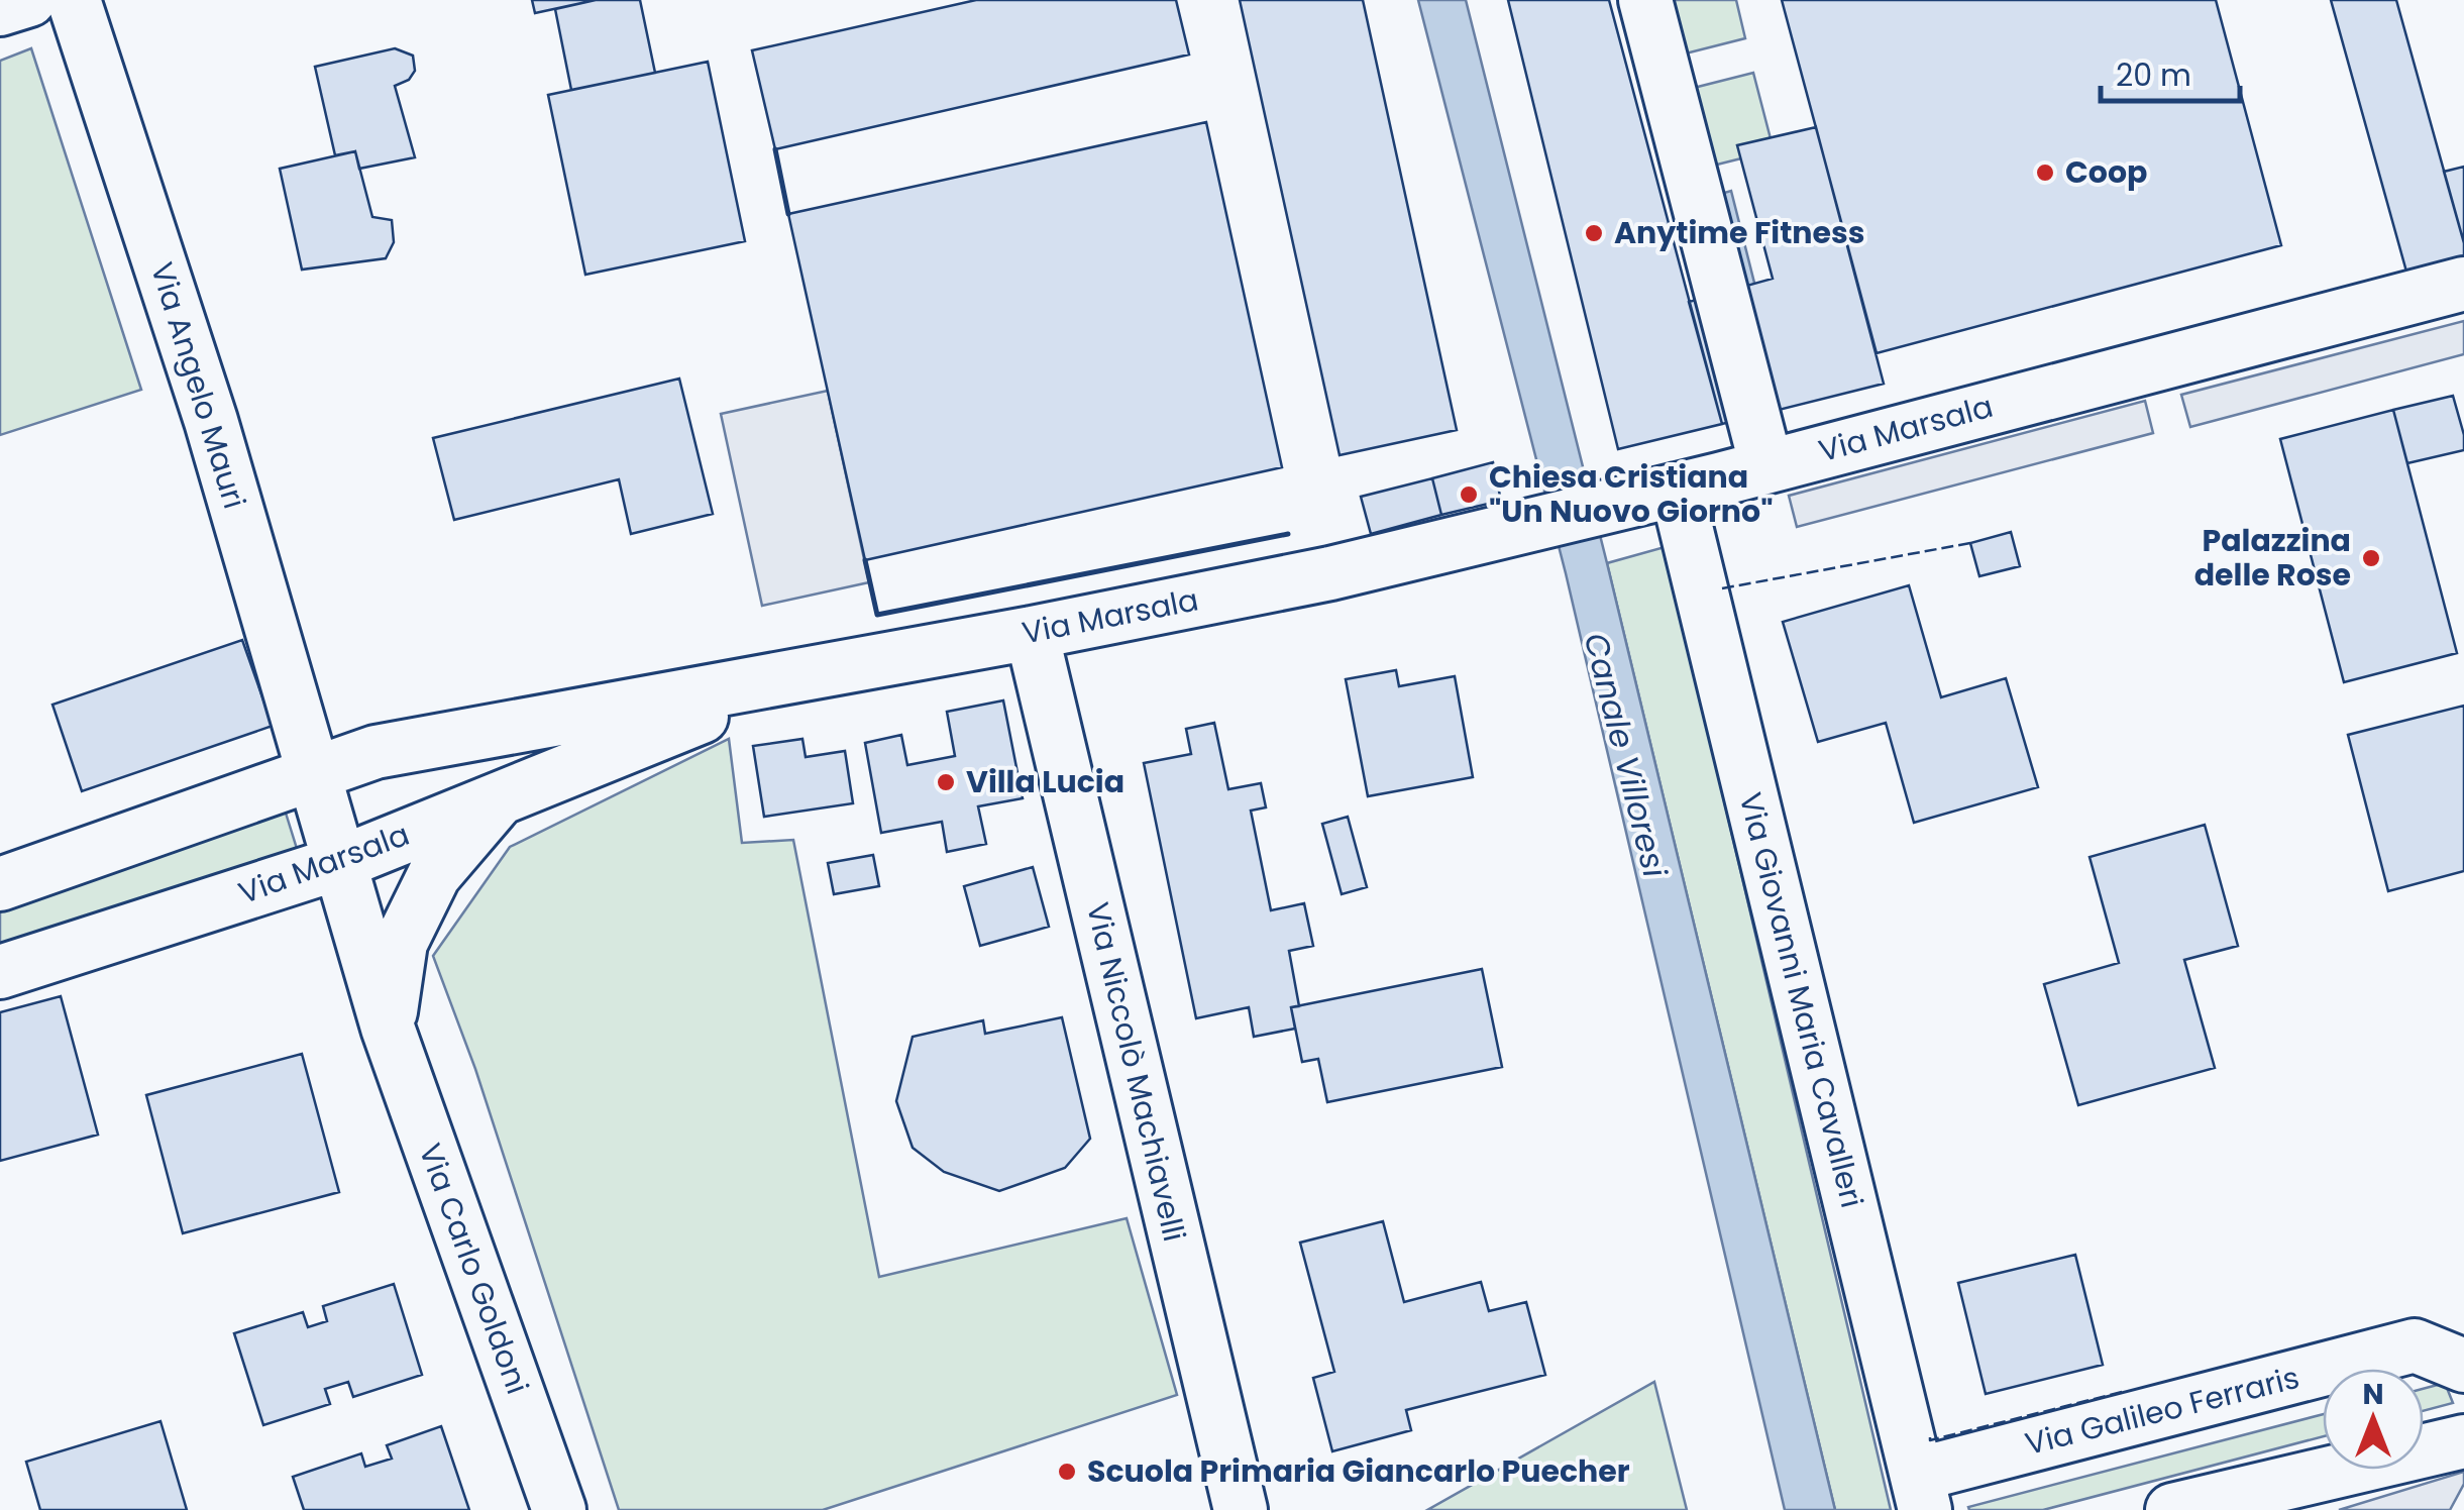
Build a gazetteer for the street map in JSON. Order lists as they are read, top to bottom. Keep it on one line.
{"streets":{"street":["Via Angelo Mauri","Via Marsala","Via Giovanni Maria Cavalleri","Via Niccolò Machiavelli","Via Carlo Goldoni","Via Galileo Ferraris"]},"crossings":[["Via Angelo Mauri","Via Marsala"],["Via Angelo Mauri","Via Carlo Goldoni"],["Via Marsala","Via Giovanni Maria Cavalleri"],["Via Marsala","Via Niccolò Machiavelli"],["Via Marsala","Via Carlo Goldoni"],["Via Giovanni Maria Cavalleri","Via Galileo Ferraris"]],"water":["Canale Villoresi"],"places":["Coop","Anytime Fitness","Chiesa Cristiana \"Un Nuovo Giorno\"","Palazzina delle Rose","Villa Lucia","Scuola Primaria Giancarlo Puecher"],"scale_bar":"20 m","north":"top"}
